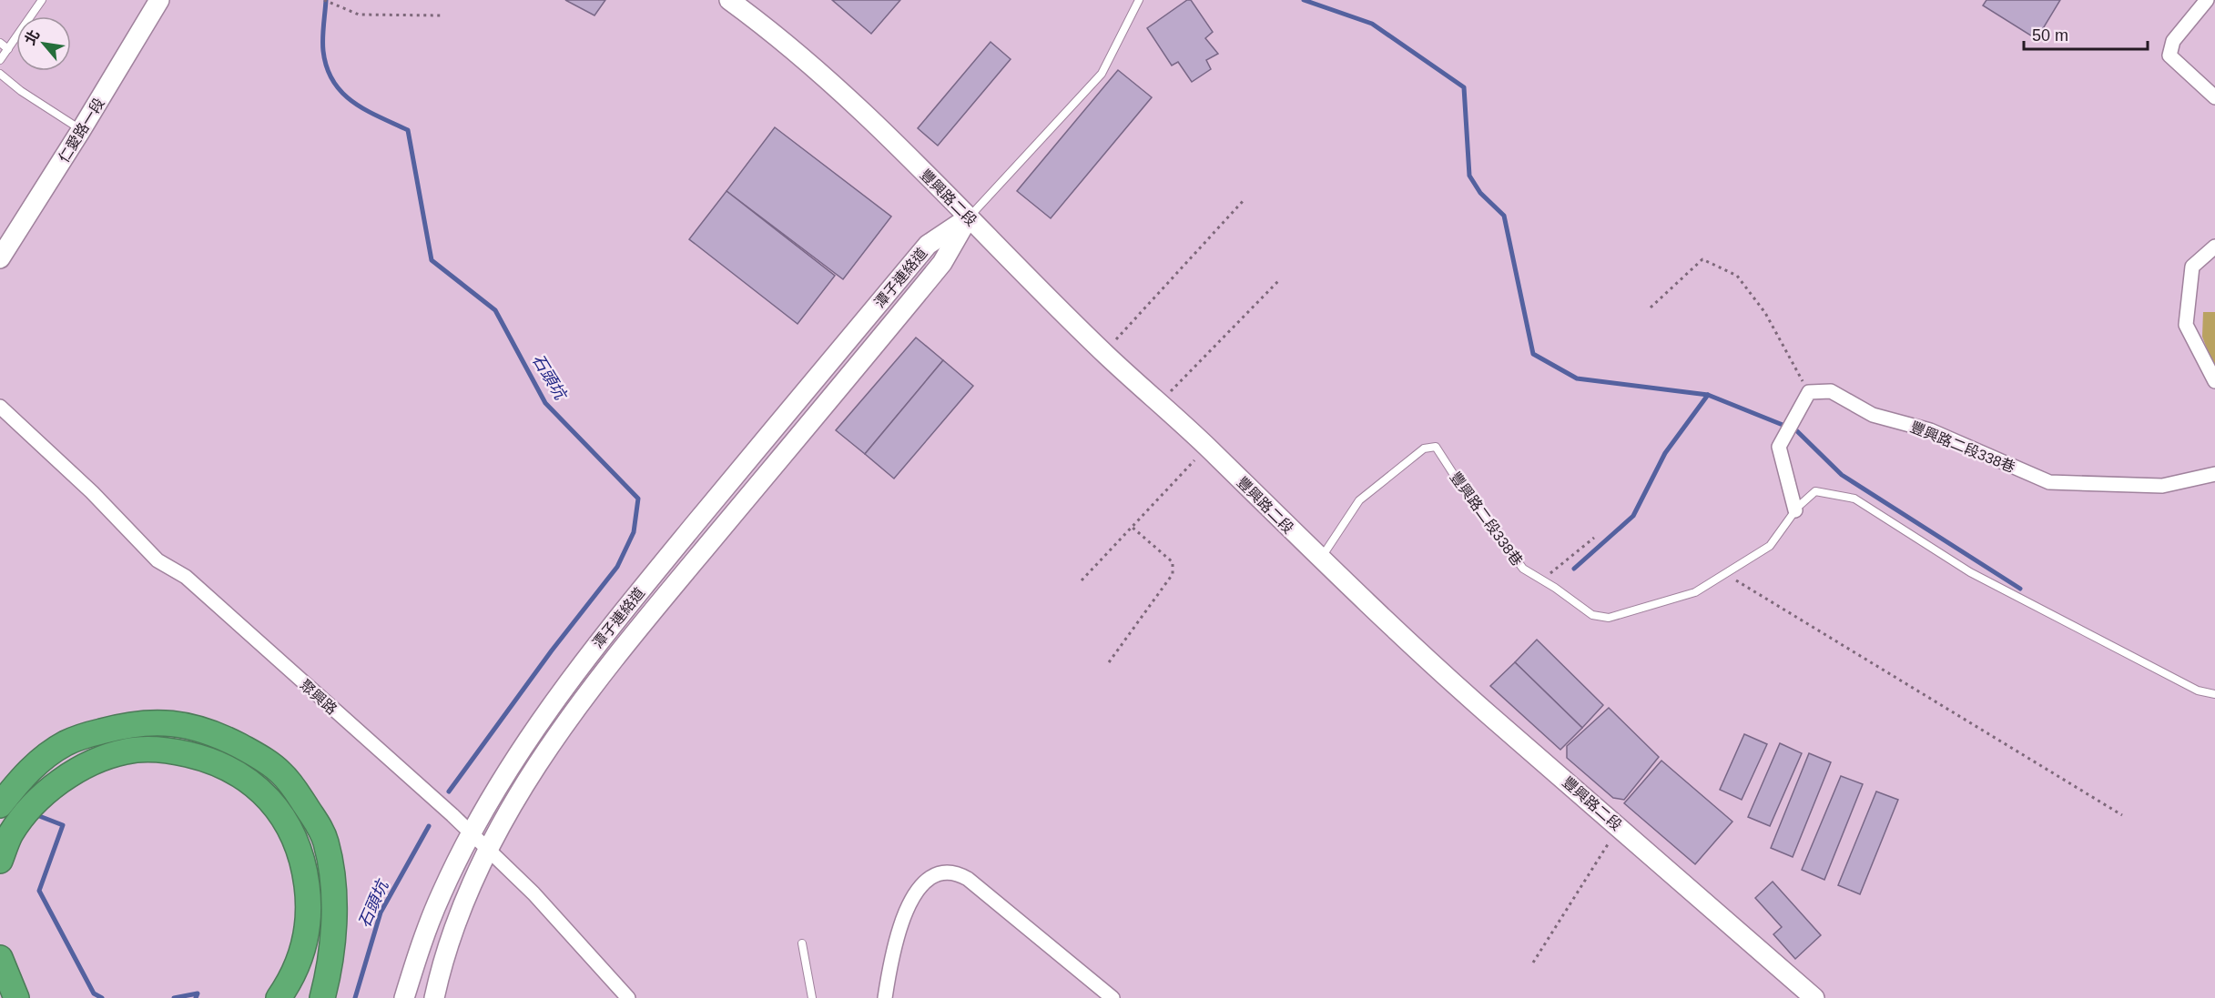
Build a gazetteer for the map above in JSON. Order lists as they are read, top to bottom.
{
  "streets": {
    "street": [
      "仁愛路一段",
      "豐興路二段",
      "潭子連絡道",
      "豐興路二段338巷",
      "聚興路"
    ]
  },
  "crossings": [
    ["豐興路二段", "潭子連絡道"],
    ["豐興路二段", "豐興路二段338巷"],
    ["潭子連絡道", "聚興路"]
  ],
  "water": ["石頭坑"],
  "scale_bar": "50 m",
  "north": "top left"
}
